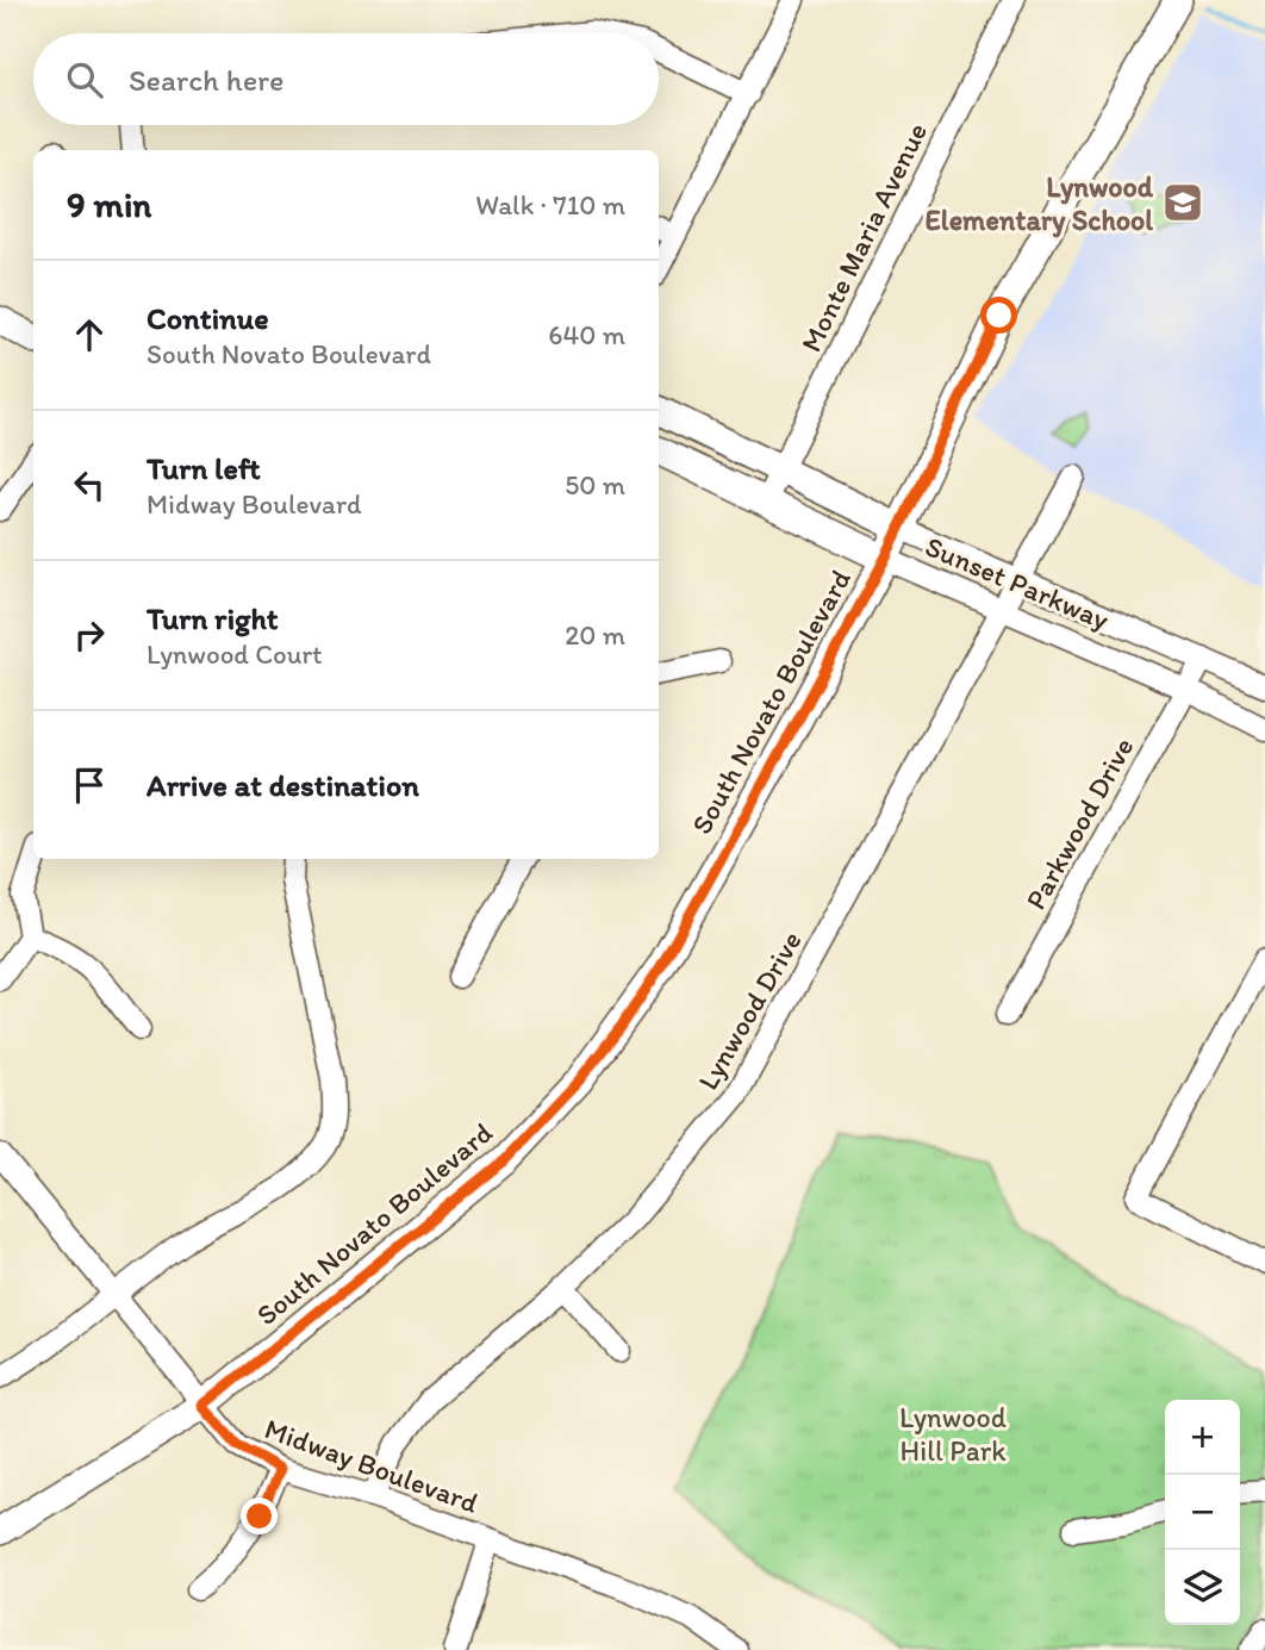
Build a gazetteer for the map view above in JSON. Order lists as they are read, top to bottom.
{
  "streets": {
    "main road": ["Sunset Parkway", "South Novato Boulevard"],
    "street": [
      "Monte Maria Avenue",
      "Parkwood Drive",
      "Lynwood Drive",
      "Midway Boulevard"
    ]
  },
  "crossings": [
    ["Monte Maria Avenue", "Sunset Parkway"],
    ["Sunset Parkway", "South Novato Boulevard"],
    ["Sunset Parkway", "Parkwood Drive"],
    ["Sunset Parkway", "Lynwood Drive"],
    ["South Novato Boulevard", "Midway Boulevard"],
    ["Lynwood Drive", "Midway Boulevard"]
  ],
  "parks": ["Lynwood Hill Park"],
  "places": {
    "school or university": ["Lynwood Elementary School"]
  },
  "page": {
    "search": "Search here",
    "heading": ["9 min", "Walk · 710 m"],
    "list": [
      ["Continue", "South Novato Boulevard", "640 m"],
      ["Turn left", "Midway Boulevard", "50 m"],
      ["Turn right", "Lynwood Court", "20 m"],
      "Arrive at destination"
    ],
    "map_buttons": ["+", "−"]
  }
}
